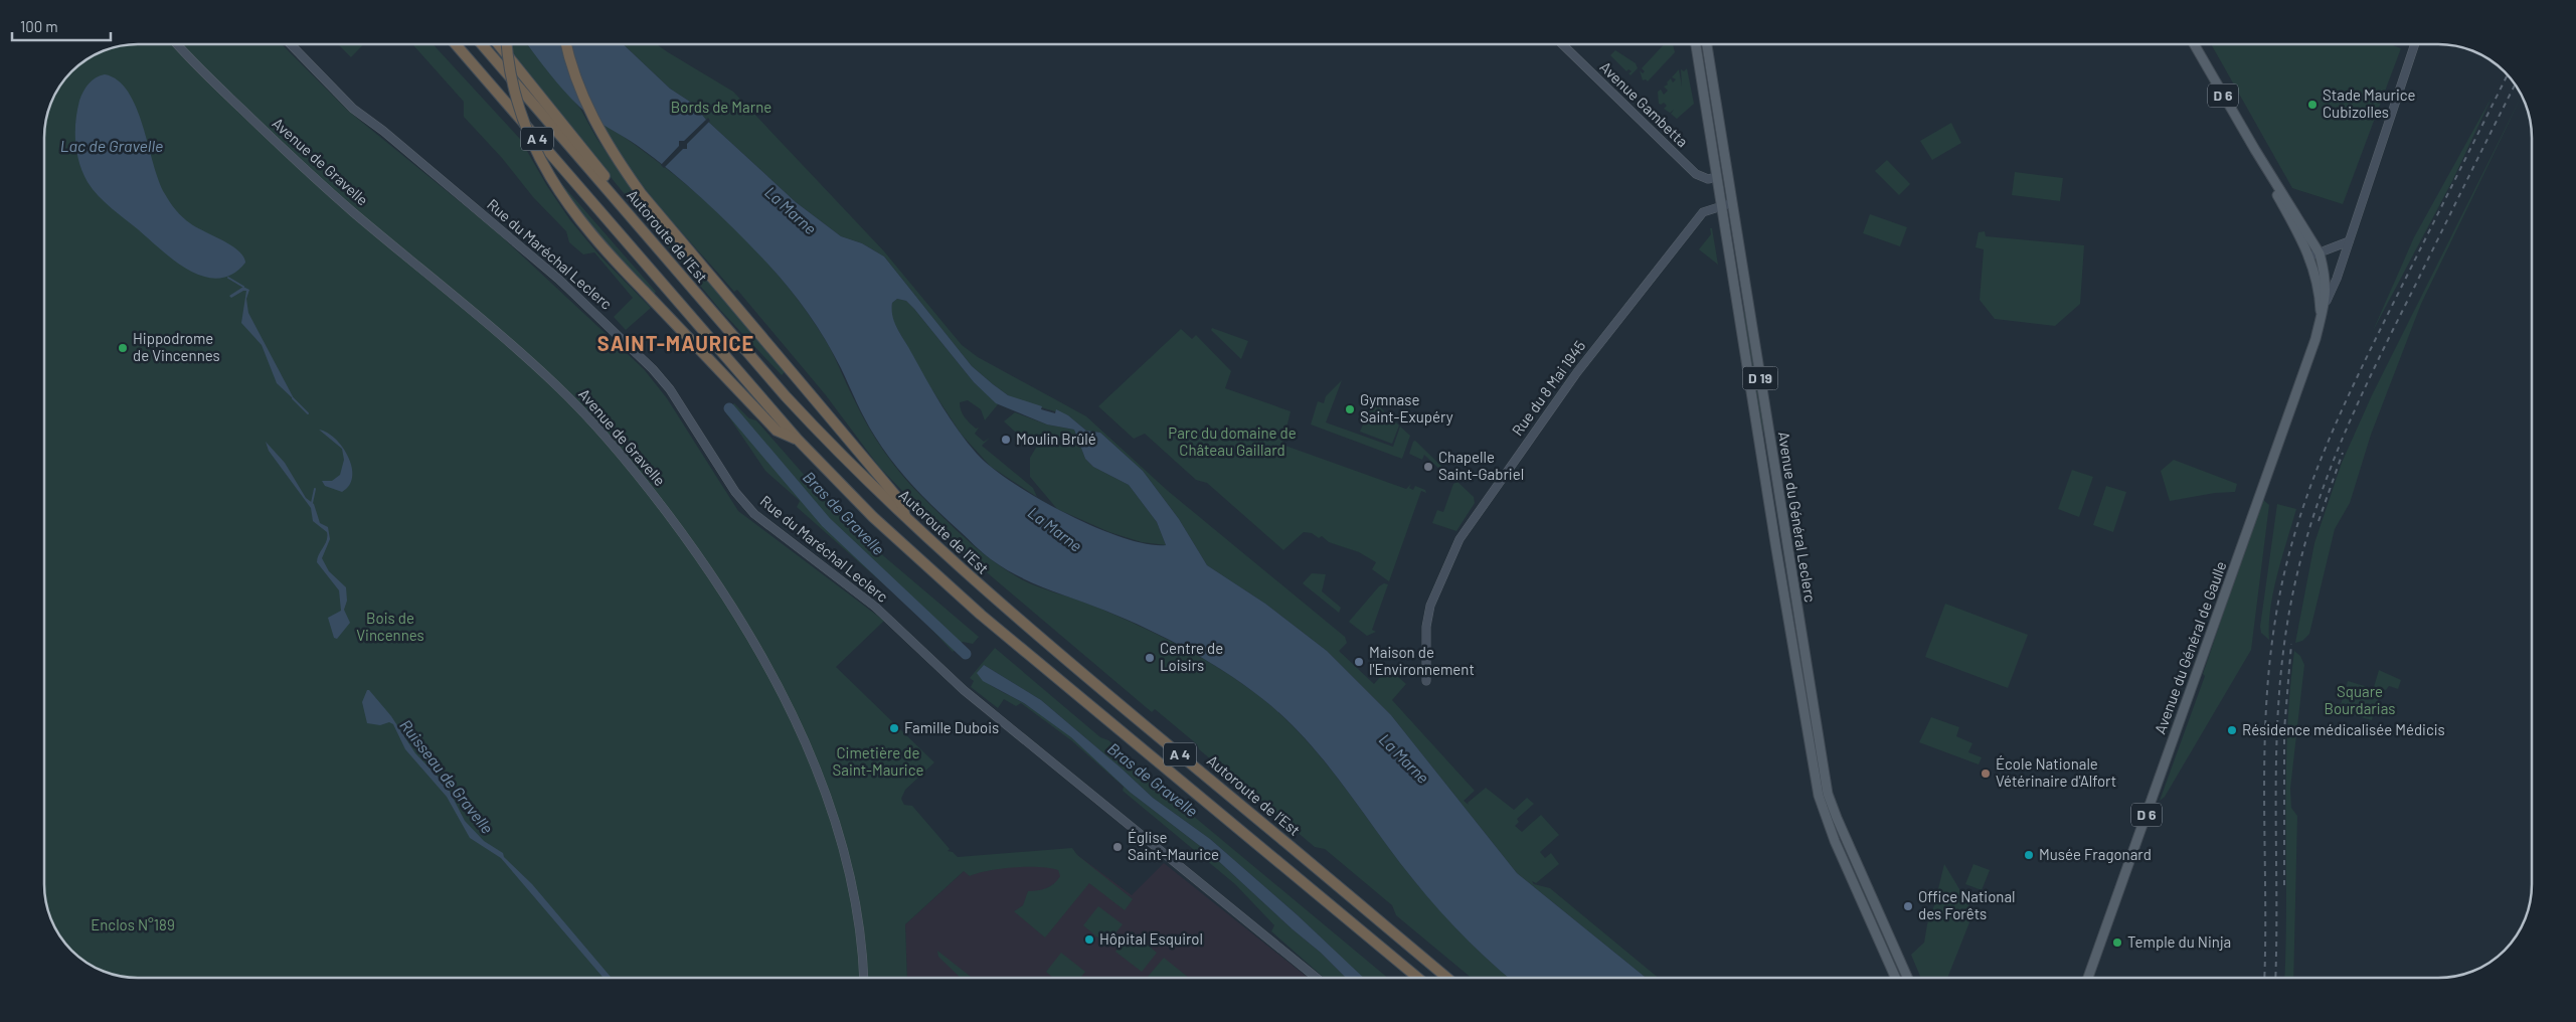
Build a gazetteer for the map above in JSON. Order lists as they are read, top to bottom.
{
  "streets": {
    "highway": ["A 4", "Autoroute de l’Est"],
    "main road": [
      "D 6",
      "D 19",
      "Avenue du Général Leclerc",
      "Avenue du Général de Gaulle"
    ],
    "street": [
      "Avenue Gambetta",
      "Avenue de Gravelle",
      "Rue du Maréchal Leclerc",
      "Rue du 8 Mai 1945"
    ]
  },
  "crossings": [
    ["D 6", "Avenue du Général de Gaulle"],
    ["Avenue Gambetta", "Avenue du Général Leclerc"],
    ["Rue du 8 Mai 1945", "Avenue du Général Leclerc"]
  ],
  "districts": ["SAINT-MAURICE"],
  "water": [
    "Lac de Gravelle",
    "La Marne",
    "Bras de Gravelle",
    "Ruisseau de Gravelle"
  ],
  "parks": [
    "Bords de Marne",
    "Parc du domaine de Château Gaillard",
    "Bois de Vincennes",
    "Square Bourdarias",
    "Cimetière de Saint-Maurice",
    "Enclos N°189"
  ],
  "places": [
    "Stade Maurice Cubizolles",
    "Hippodrome de Vincennes",
    "Gymnase Saint-Exupéry",
    "Moulin Brûlé",
    "Chapelle Saint-Gabriel",
    "Centre de Loisirs",
    "Maison de l'Environnement",
    "Famille Dubois",
    "Résidence médicalisée Médicis",
    "École Nationale Vétérinaire d'Alfort",
    "Église Saint-Maurice",
    "Musée Fragonard",
    "Office National des Forêts",
    "Hôpital Esquirol",
    "Temple du Ninja"
  ],
  "scale_bar": "100 m"
}
